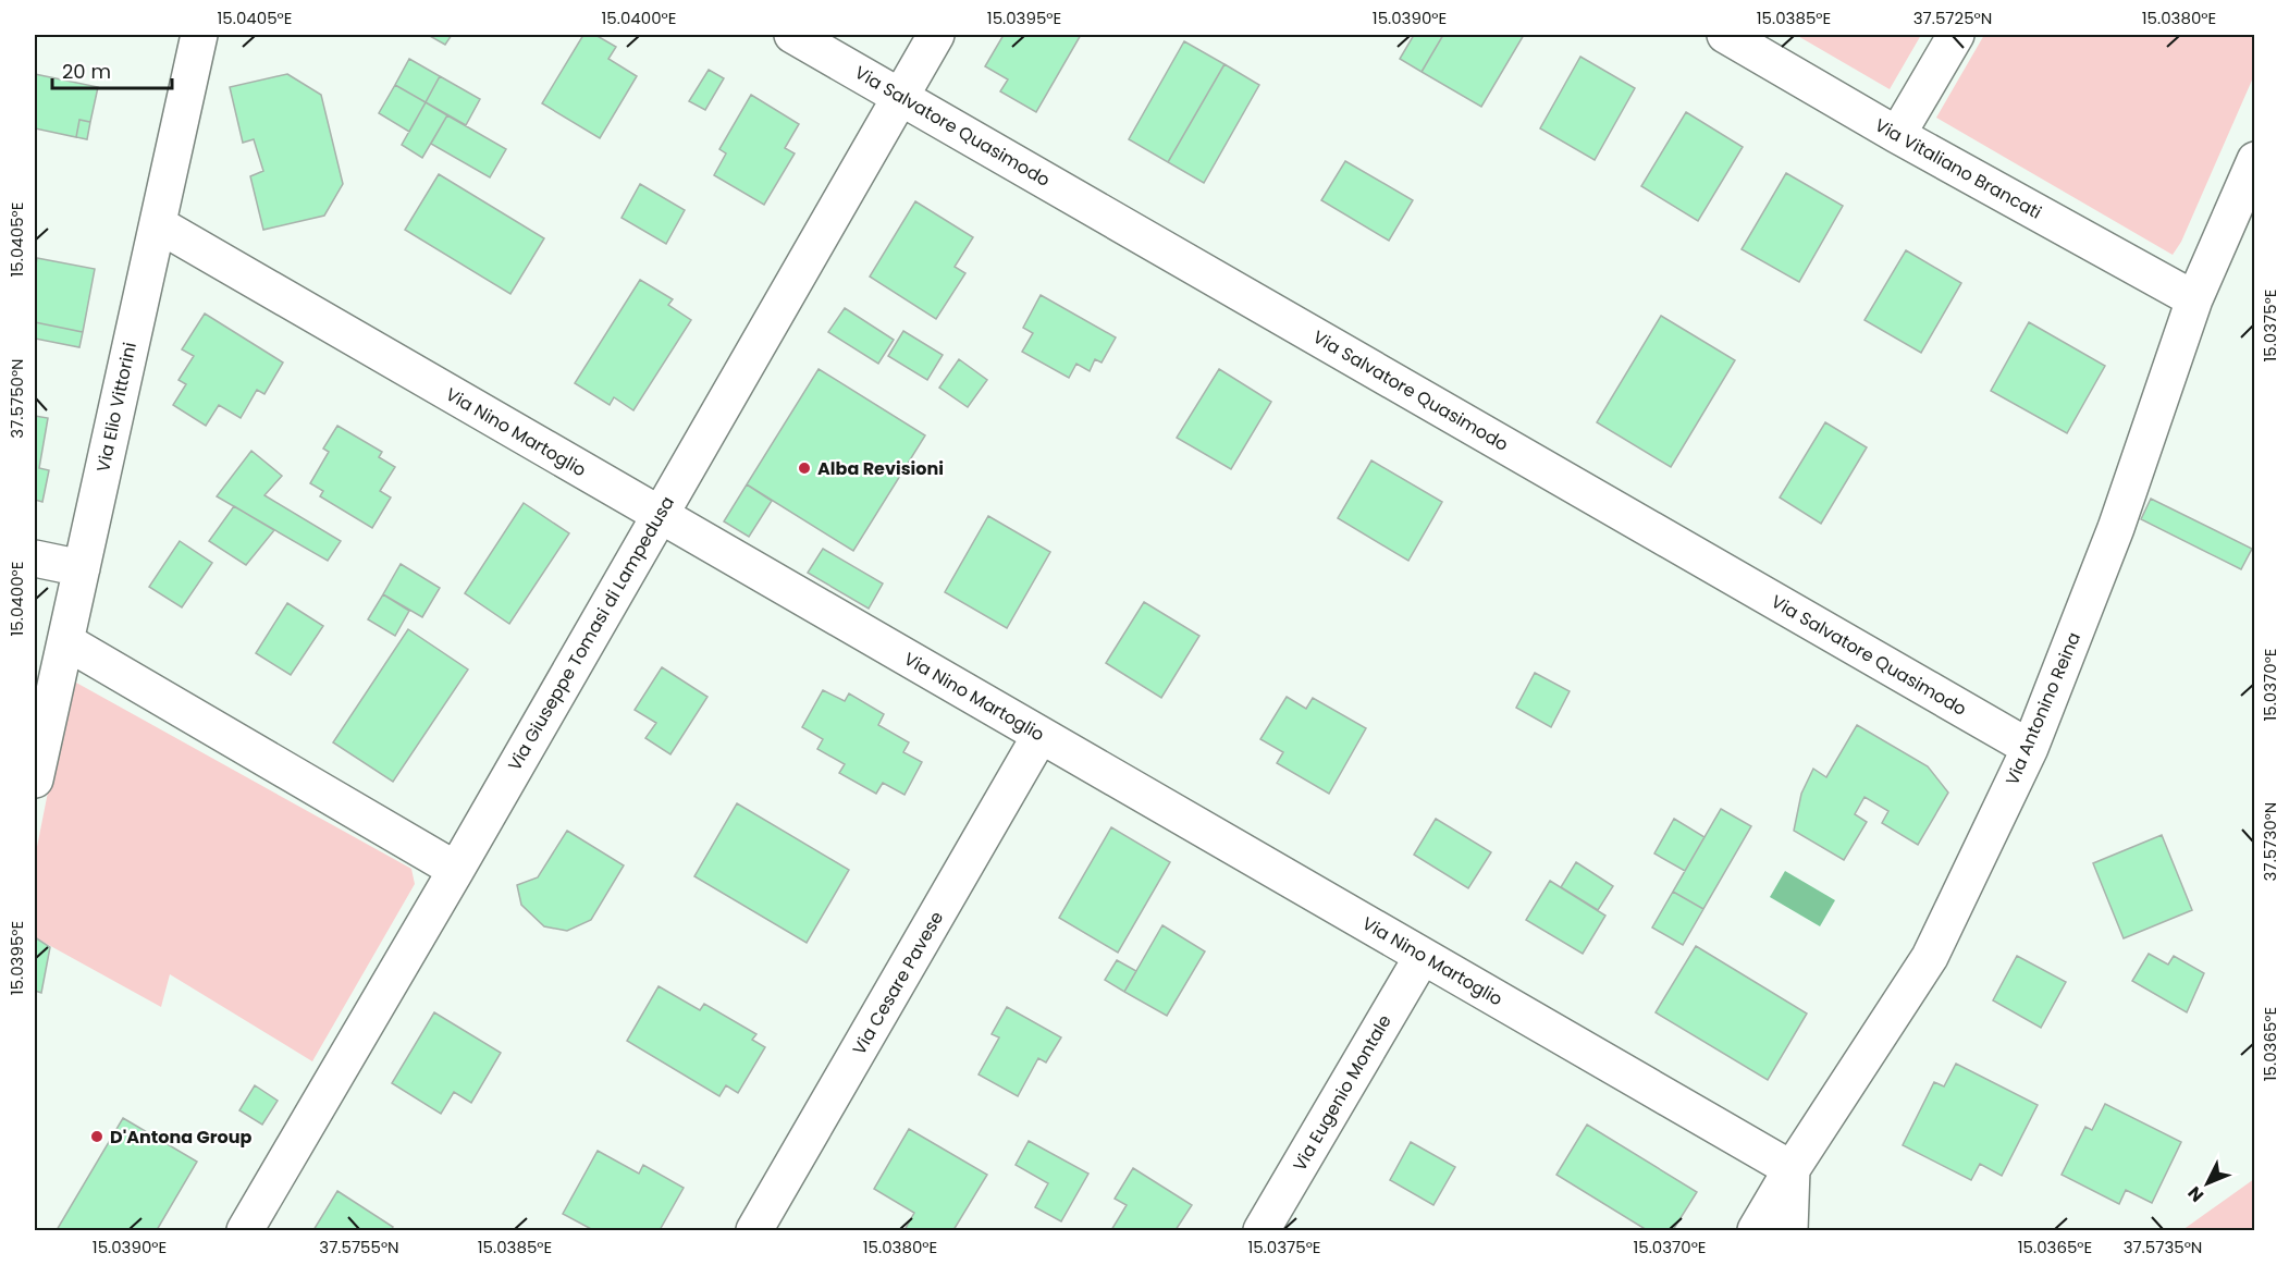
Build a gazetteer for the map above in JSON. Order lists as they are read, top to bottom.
{
  "streets": {
    "street": [
      "Via Salvatore Quasimodo",
      "Via Vitaliano Brancati",
      "Via Elio Vittorini",
      "Via Nino Martoglio",
      "Via Giuseppe Tomasi di Lampedusa",
      "Via Antonino Reina",
      "Via Cesare Pavese",
      "Via Eugenio Montale"
    ]
  },
  "crossings": [
    ["Via Salvatore Quasimodo", "Via Giuseppe Tomasi di Lampedusa"],
    ["Via Salvatore Quasimodo", "Via Antonino Reina"],
    ["Via Vitaliano Brancati", "Via Antonino Reina"],
    ["Via Elio Vittorini", "Via Nino Martoglio"],
    ["Via Nino Martoglio", "Via Giuseppe Tomasi di Lampedusa"],
    ["Via Nino Martoglio", "Via Antonino Reina"],
    ["Via Nino Martoglio", "Via Cesare Pavese"],
    ["Via Nino Martoglio", "Via Eugenio Montale"]
  ],
  "places": ["Alba Revisioni", "D'Antona Group"],
  "scale_bar": "20 m",
  "north": "bottom left",
  "coordinates": [
    "15.0405°E",
    "15.0400°E",
    "15.0395°E",
    "15.0390°E",
    "15.0385°E",
    "37.5725°N",
    "15.0380°E",
    "15.0375°E",
    "37.5750°N",
    "15.0370°E",
    "37.5730°N",
    "15.0365°E",
    "37.5755°N",
    "37.5735°N"
  ]
}
